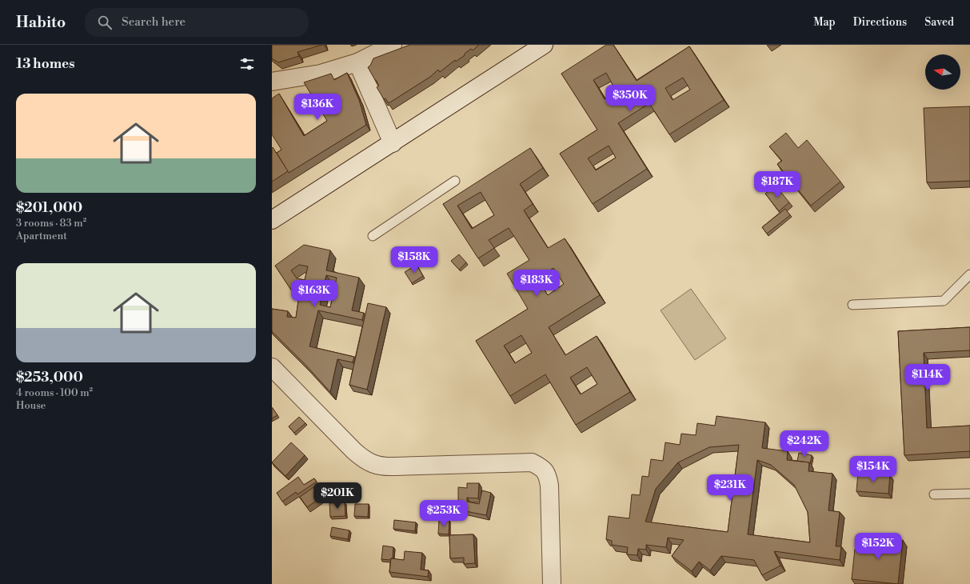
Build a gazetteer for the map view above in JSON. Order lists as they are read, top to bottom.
{
  "north": "left",
  "page": {
    "header": "Habito",
    "search": "Search here",
    "nav": ["Map", "Directions", "Saved"],
    "heading": "13 homes",
    "list": [
      {
        "name": "$201,000",
        "note": "3 rooms · 83 m² · Apartment"
      },
      {
        "name": "$253,000",
        "note": "4 rooms · 100 m² · House"
      }
    ],
    "price": [
      "$350K",
      "$136K",
      "$187K",
      "$158K",
      "$183K",
      "$163K",
      "$114K",
      "$242K",
      "$154K",
      "$231K",
      "$201K",
      "$253K",
      "$152K"
    ]
  }
}
